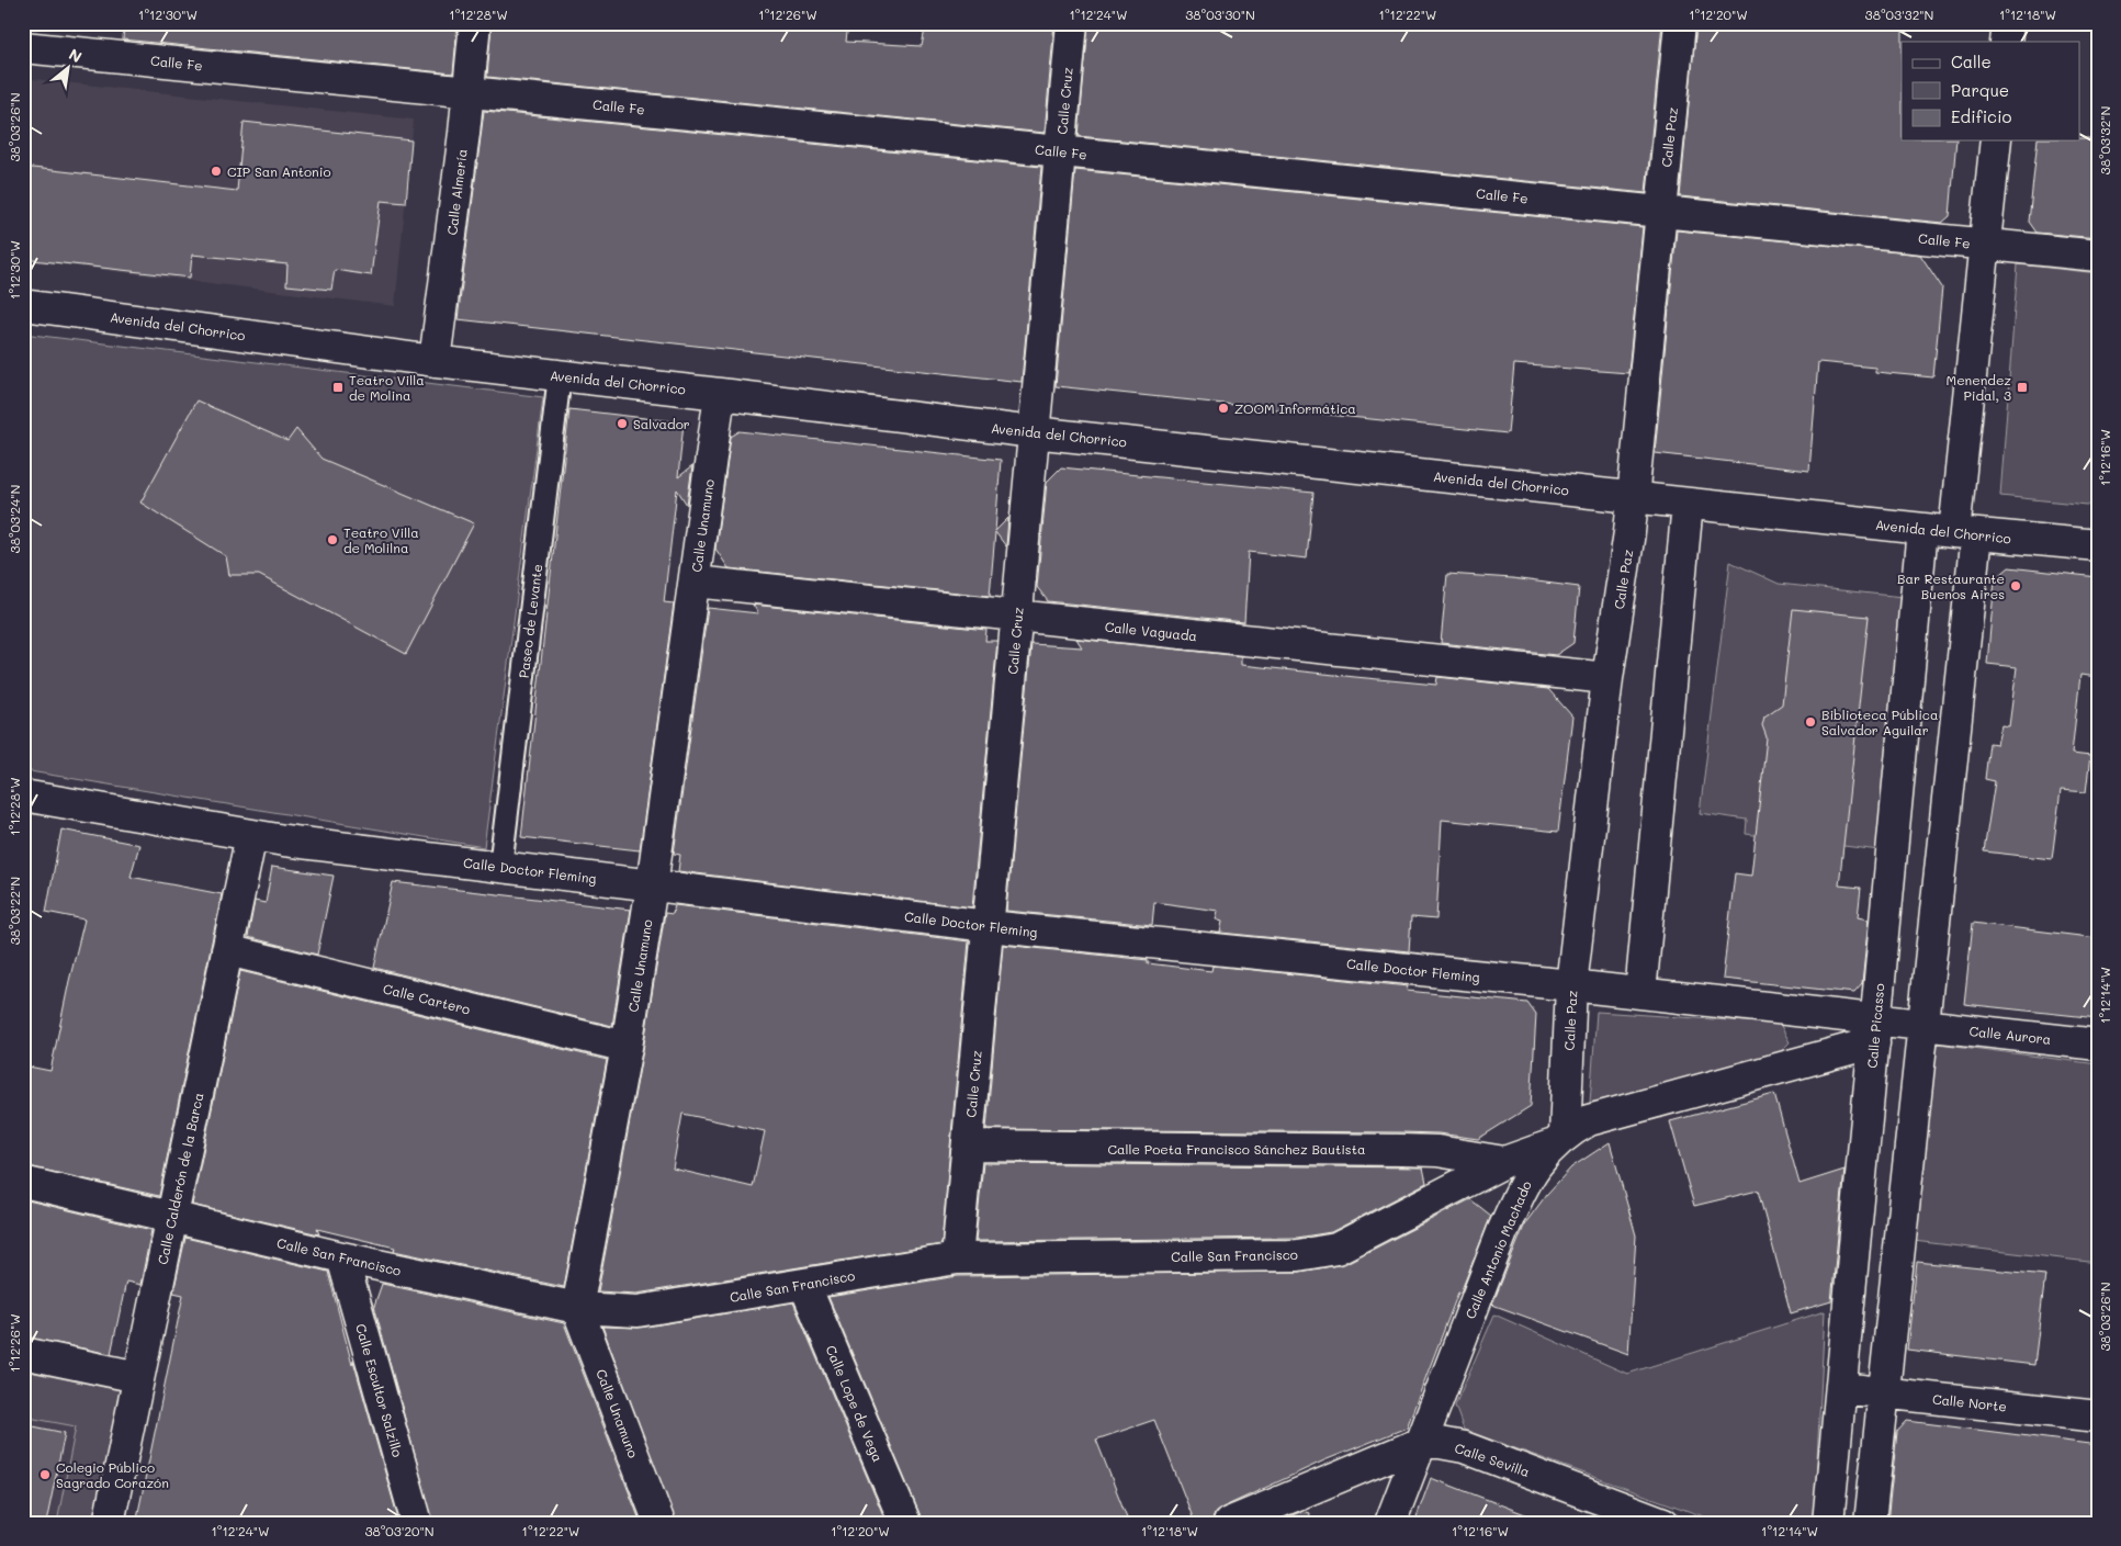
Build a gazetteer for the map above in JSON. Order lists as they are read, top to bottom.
{
  "streets": {
    "street": [
      "Calle Fe",
      "Calle Cruz",
      "Calle Paz",
      "Calle Almería",
      "Avenida del Chorrico",
      "Calle Unamuno",
      "Paseo de Levante",
      "Calle Vaguada",
      "Calle Doctor Fleming",
      "Calle Cartero",
      "Calle Picasso",
      "Calle Aurora",
      "Calle Poeta Francisco Sánchez Bautista",
      "Calle Calderón de la Barca",
      "Calle Antonio Machado",
      "Calle San Francisco",
      "Calle Escultor Salzillo",
      "Calle Norte",
      "Calle Lope de Vega",
      "Calle Sevilla"
    ]
  },
  "crossings": [
    ["Calle Fe", "Calle Cruz"],
    ["Calle Fe", "Calle Paz"],
    ["Calle Fe", "Calle Almería"],
    ["Calle Cruz", "Avenida del Chorrico"],
    ["Calle Cruz", "Calle Vaguada"],
    ["Calle Cruz", "Calle Doctor Fleming"],
    ["Calle Cruz", "Calle Poeta Francisco Sánchez Bautista"],
    ["Calle Cruz", "Calle San Francisco"],
    ["Calle Paz", "Avenida del Chorrico"],
    ["Calle Paz", "Calle Vaguada"],
    ["Calle Paz", "Calle Doctor Fleming"],
    ["Calle Paz", "Calle Antonio Machado"],
    ["Calle Paz", "Calle San Francisco"],
    ["Calle Almería", "Avenida del Chorrico"],
    ["Avenida del Chorrico", "Calle Unamuno"],
    ["Avenida del Chorrico", "Paseo de Levante"],
    ["Avenida del Chorrico", "Calle Picasso"],
    ["Calle Unamuno", "Calle Vaguada"],
    ["Calle Unamuno", "Calle Doctor Fleming"],
    ["Calle Unamuno", "Calle Cartero"],
    ["Calle Unamuno", "Calle San Francisco"],
    ["Paseo de Levante", "Calle Doctor Fleming"],
    ["Calle Doctor Fleming", "Calle Picasso"],
    ["Calle Doctor Fleming", "Calle Aurora"],
    ["Calle Doctor Fleming", "Calle Calderón de la Barca"],
    ["Calle Doctor Fleming", "Calle Antonio Machado"],
    ["Calle Cartero", "Calle Calderón de la Barca"],
    ["Calle Picasso", "Calle Antonio Machado"],
    ["Calle Picasso", "Calle Norte"],
    ["Calle Poeta Francisco Sánchez Bautista", "Calle San Francisco"],
    ["Calle Calderón de la Barca", "Calle San Francisco"],
    ["Calle Antonio Machado", "Calle San Francisco"],
    ["Calle Antonio Machado", "Calle Sevilla"],
    ["Calle San Francisco", "Calle Escultor Salzillo"],
    ["Calle San Francisco", "Calle Lope de Vega"]
  ],
  "places": {
    "other": [
      "CIP San Antonio",
      "ZOOM Informática",
      "Salvador",
      "Teatro Villa de Molilna",
      "Bar Restaurante Buenos Aires",
      "Biblioteca Pública Salvador Aguilar",
      "Colegio Público Sagrado Corazón"
    ],
    "transit": ["Teatro Villa de Molina", "Menendez Pidal, 3"]
  },
  "legend": ["Calle", "Parque", "Edificio"],
  "north": "top right",
  "coordinates": [
    "1°12'30\"W",
    "1°12'28\"W",
    "1°12'26\"W",
    "1°12'24\"W",
    "38°03'30\"N",
    "1°12'22\"W",
    "1°12'20\"W",
    "38°03'32\"N",
    "1°12'18\"W",
    "38°03'26\"N",
    "1°12'16\"W",
    "38°03'24\"N",
    "38°03'22\"N",
    "1°12'14\"W",
    "38°03'20\"N"
  ]
}
